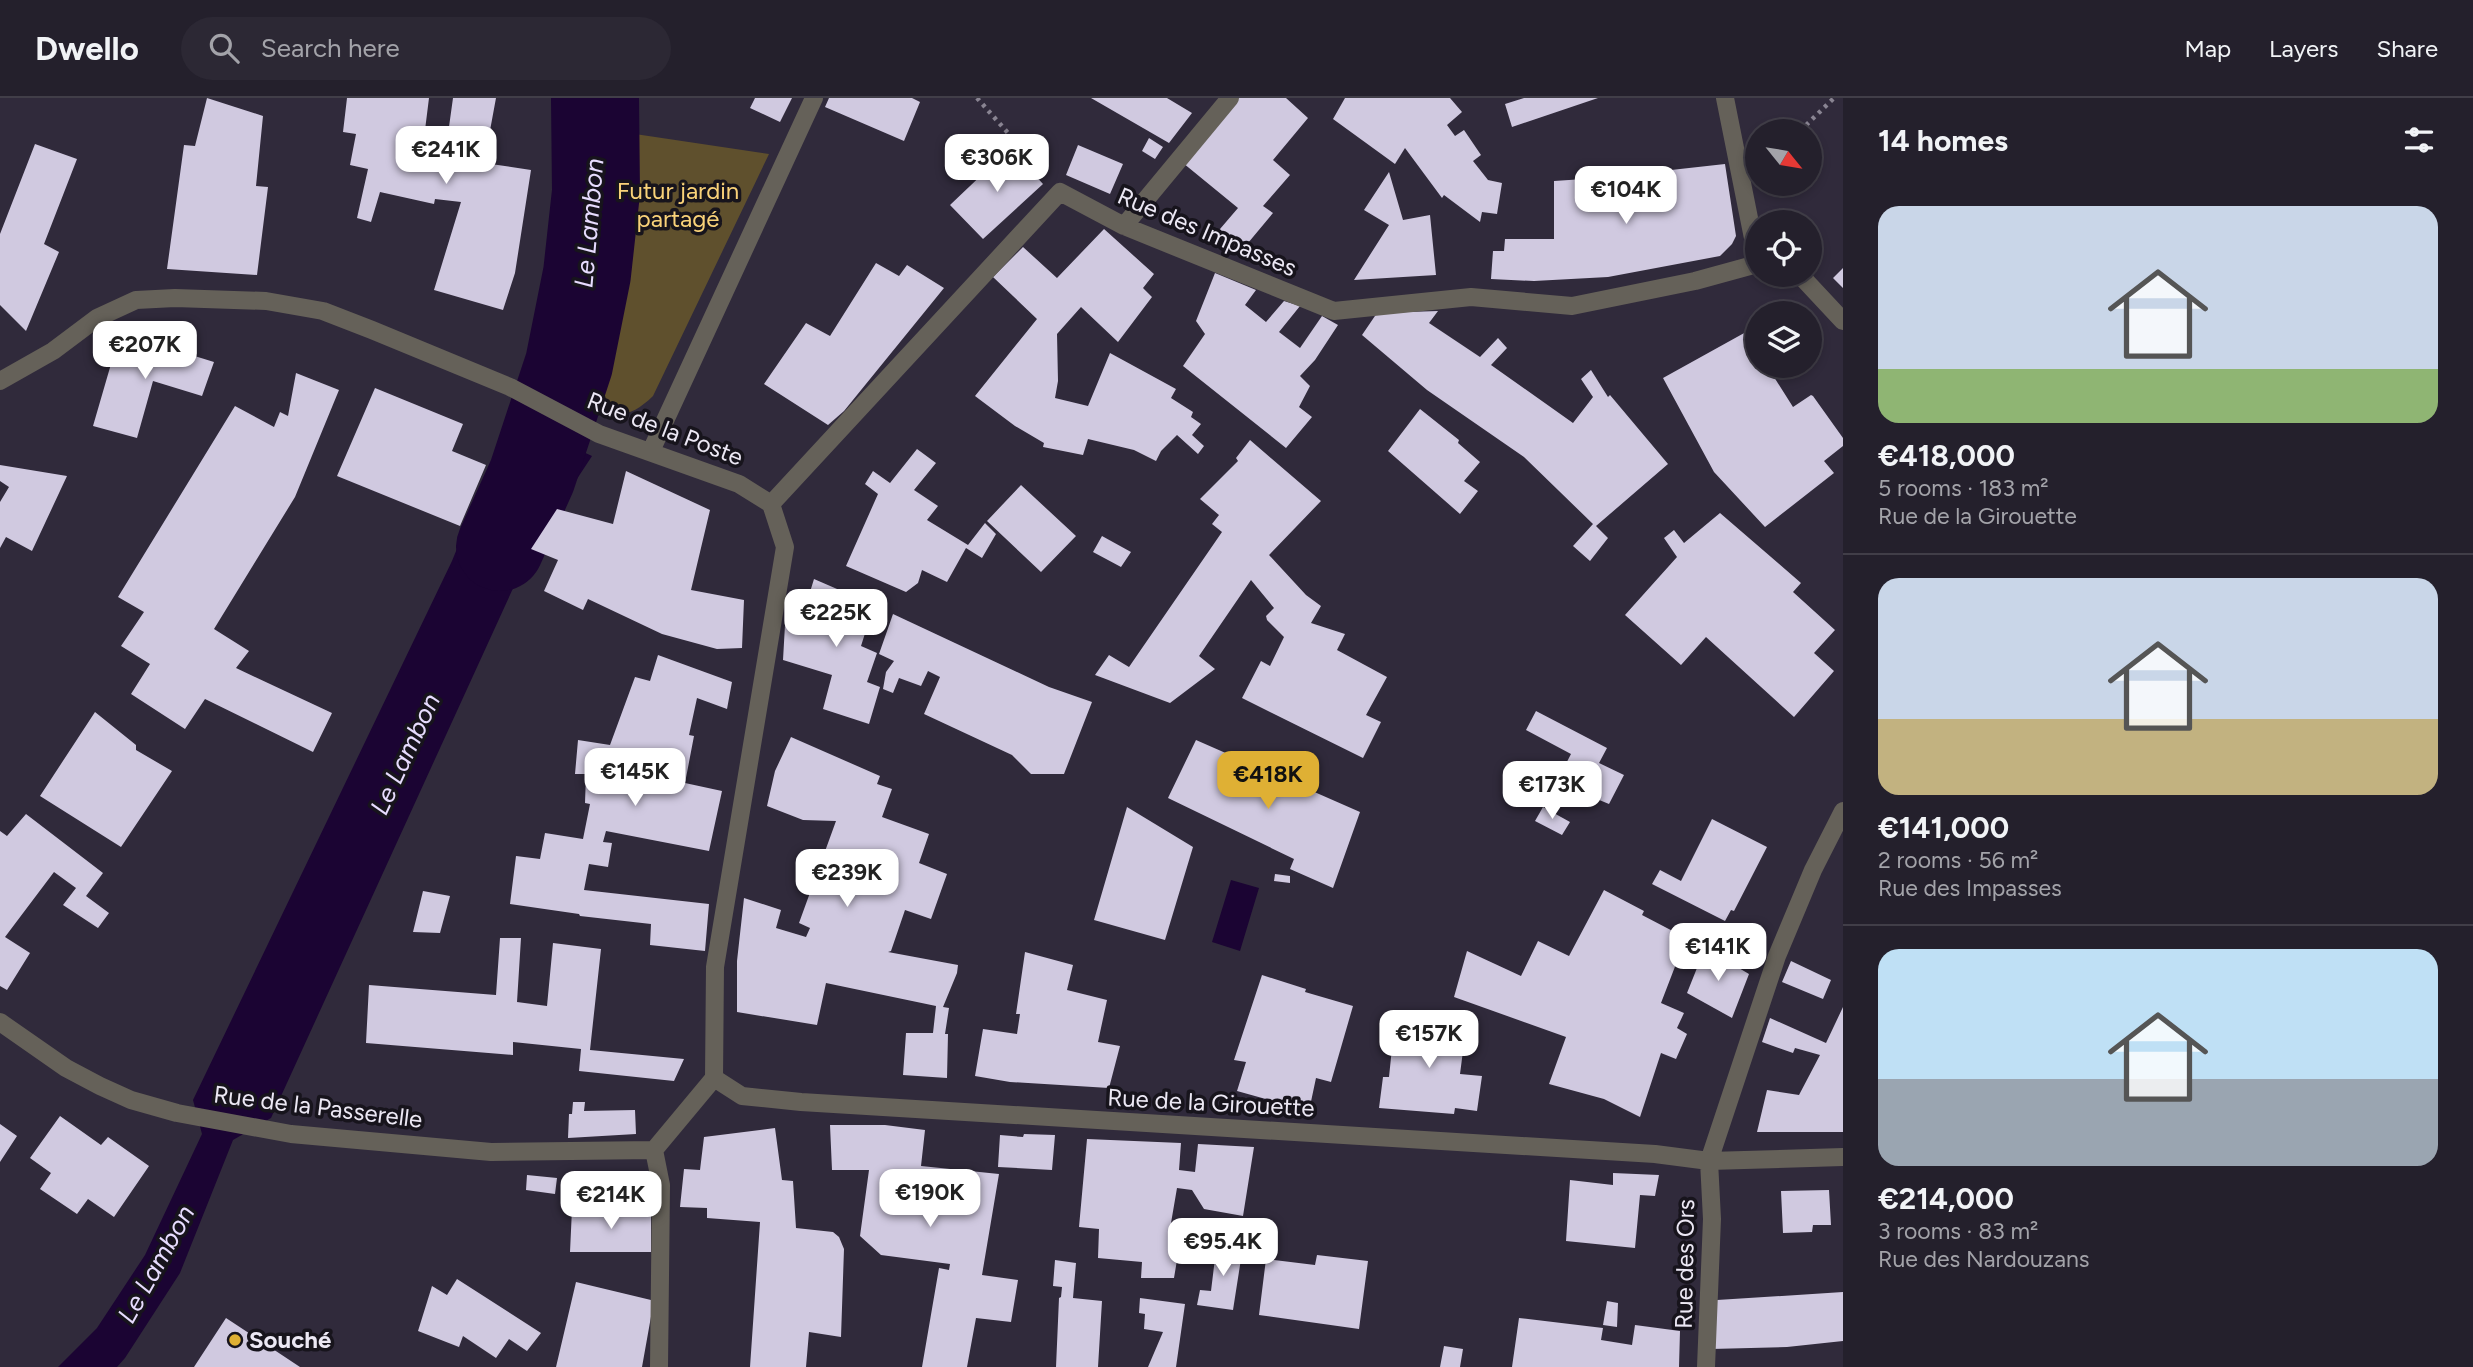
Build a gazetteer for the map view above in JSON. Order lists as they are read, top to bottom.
{
  "streets": {
    "street": [
      "Rue des Impasses",
      "Rue de la Poste",
      "Rue de la Girouette",
      "Rue de la Passerelle",
      "Rue des Ors"
    ]
  },
  "crossings": [
    ["Rue de la Girouette", "Rue des Ors"]
  ],
  "water": ["Le Lambon"],
  "parks": ["Futur jardin partagé"],
  "places": ["Souché"],
  "north": "bottom right",
  "page": {
    "header": "Dwello",
    "search": "Search here",
    "nav": ["Map", "Layers", "Share"],
    "heading": "14 homes",
    "price": [
      "€241K",
      "€306K",
      "€104K",
      "€207K",
      "€225K",
      "€145K",
      "€418K",
      "€173K",
      "€239K",
      "€141K",
      "€157K",
      "€190K",
      "€214K",
      "€95.4K"
    ],
    "list": [
      {
        "name": "€418,000",
        "note": "5 rooms · 183 m² · Rue de la Girouette"
      },
      {
        "name": "€141,000",
        "note": "2 rooms · 56 m² · Rue des Impasses"
      },
      {
        "name": "€214,000",
        "note": "3 rooms · 83 m² · Rue des Nardouzans"
      }
    ]
  }
}
